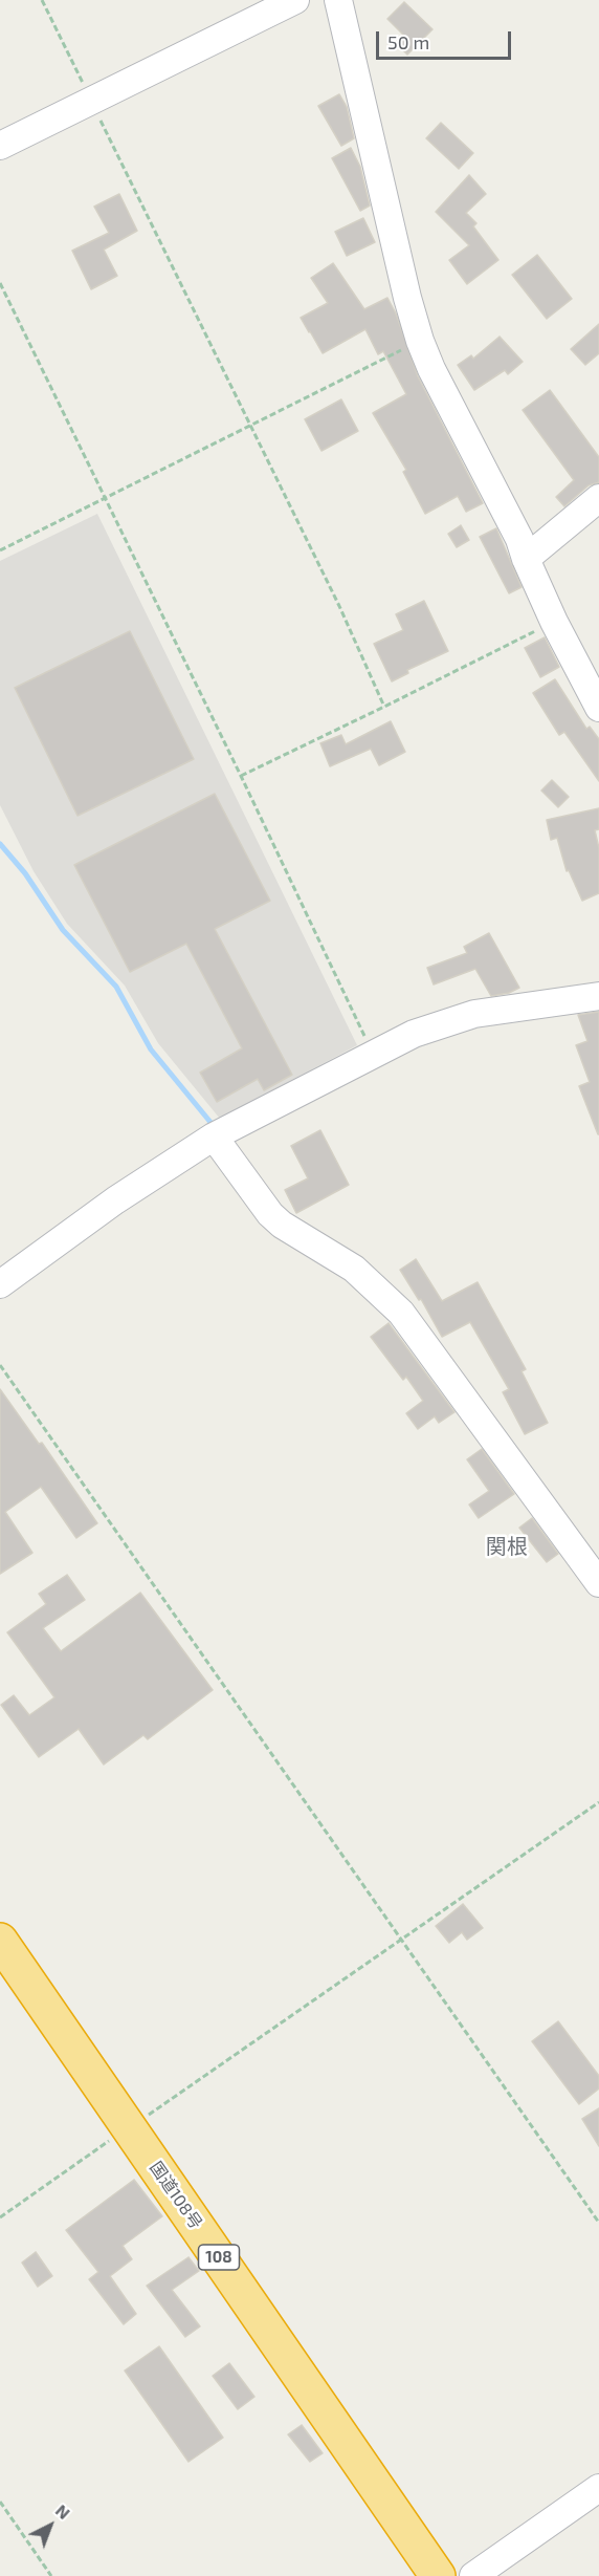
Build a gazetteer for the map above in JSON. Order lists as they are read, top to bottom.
{
  "streets": {
    "highway": ["国道108号", "108"]
  },
  "districts": ["関根"],
  "scale_bar": "50 m",
  "north": "top right"
}
